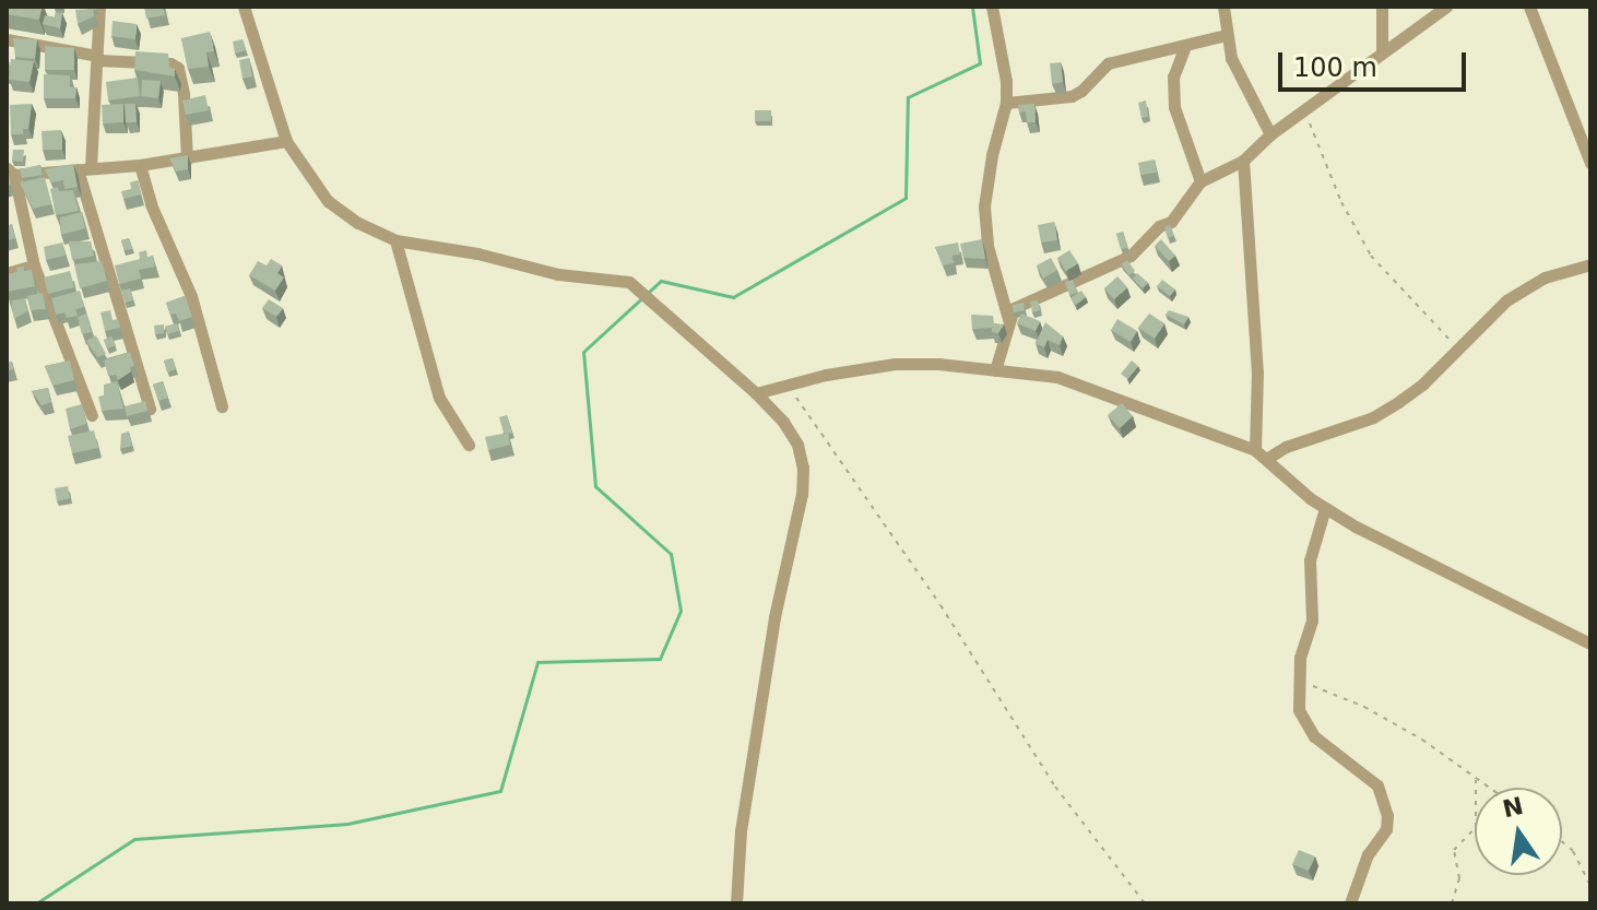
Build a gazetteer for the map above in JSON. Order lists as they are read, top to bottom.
{
  "scale_bar": "100 m",
  "north": "top"
}
